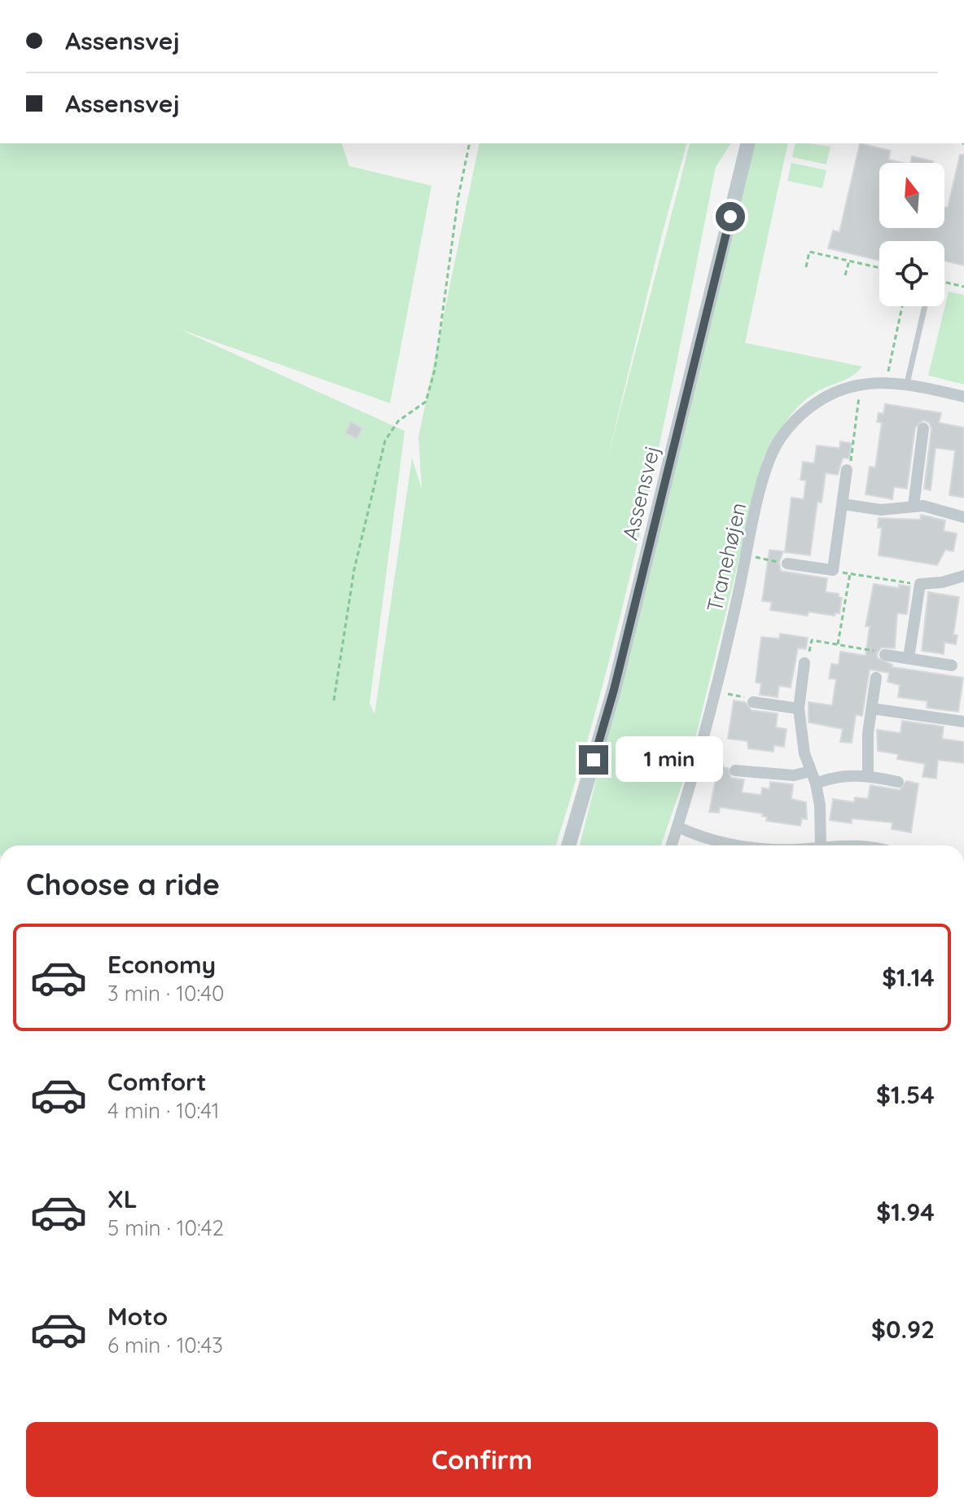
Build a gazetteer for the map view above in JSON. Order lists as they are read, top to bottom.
{
  "streets": {
    "main road": ["Assensvej"],
    "street": ["Tranehøjen"]
  },
  "north": "top",
  "page": {
    "banner": ["Assensvej", "Assensvej"],
    "bubble": "1 min",
    "heading": "Choose a ride",
    "list": [
      {
        "name": "Economy",
        "note": "3 min · 10:40",
        "value": "$1.14"
      },
      {
        "name": "Comfort",
        "note": "4 min · 10:41",
        "value": "$1.54"
      },
      {
        "name": "XL",
        "note": "5 min · 10:42",
        "value": "$1.94"
      },
      {
        "name": "Moto",
        "note": "6 min · 10:43",
        "value": "$0.92"
      }
    ],
    "buttons": "Confirm"
  }
}
